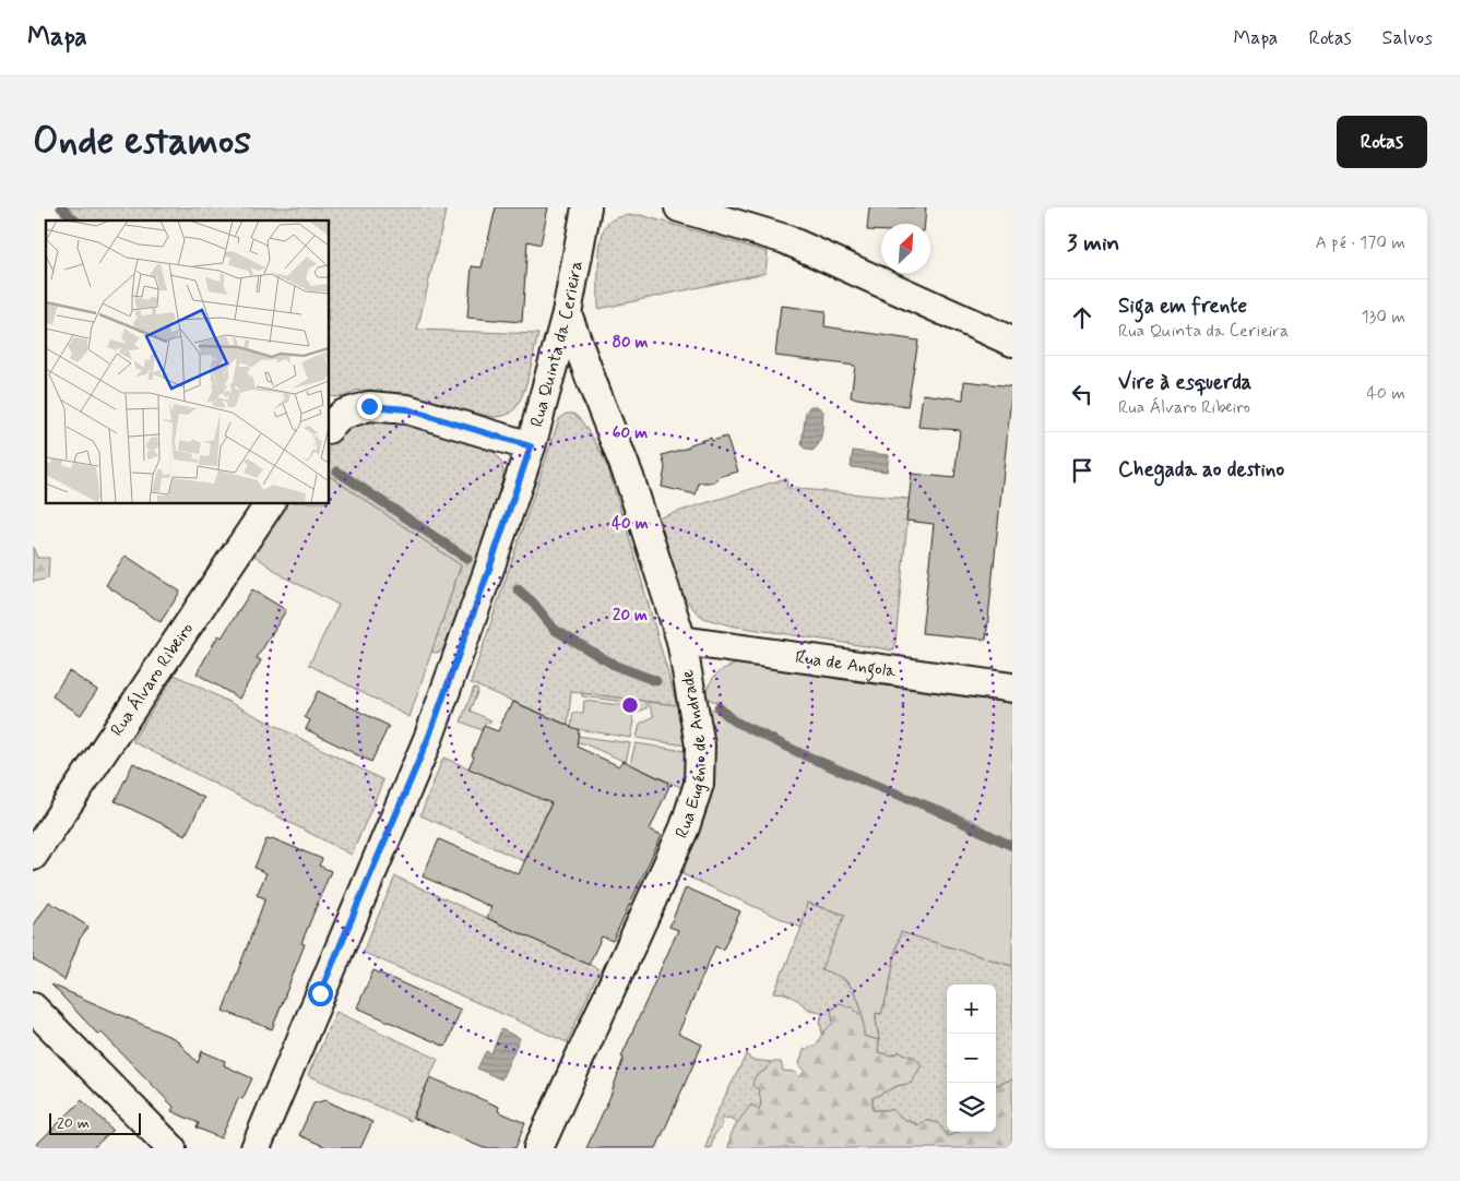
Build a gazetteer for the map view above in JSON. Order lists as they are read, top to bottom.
{
  "streets": {
    "street": [
      "Rua Quinta da Cerieira",
      "Rua de Angola",
      "Rua Álvaro Ribeiro",
      "Rua Eugénio de Andrade"
    ]
  },
  "crossings": [
    ["Rua Quinta da Cerieira", "Rua Eugénio de Andrade"],
    ["Rua de Angola", "Rua Eugénio de Andrade"]
  ],
  "scale_bar": "20 m",
  "north": "top right",
  "page": {
    "header": "Mapa",
    "nav": ["Mapa", "Rotas", "Salvos"],
    "buttons": "Rotas",
    "title": "Onde estamos",
    "heading": ["3 min", "A pé · 170 m"],
    "list": [
      ["Siga em frente", "Rua Quinta da Cerieira", "130 m"],
      ["Vire à esquerda", "Rua Álvaro Ribeiro", "40 m"],
      "Chegada ao destino"
    ],
    "map_buttons": ["+", "−"],
    "scale": "20 m"
  },
  "rings": [
    "80 m",
    "60 m",
    "40 m",
    "20 m"
  ]
}
